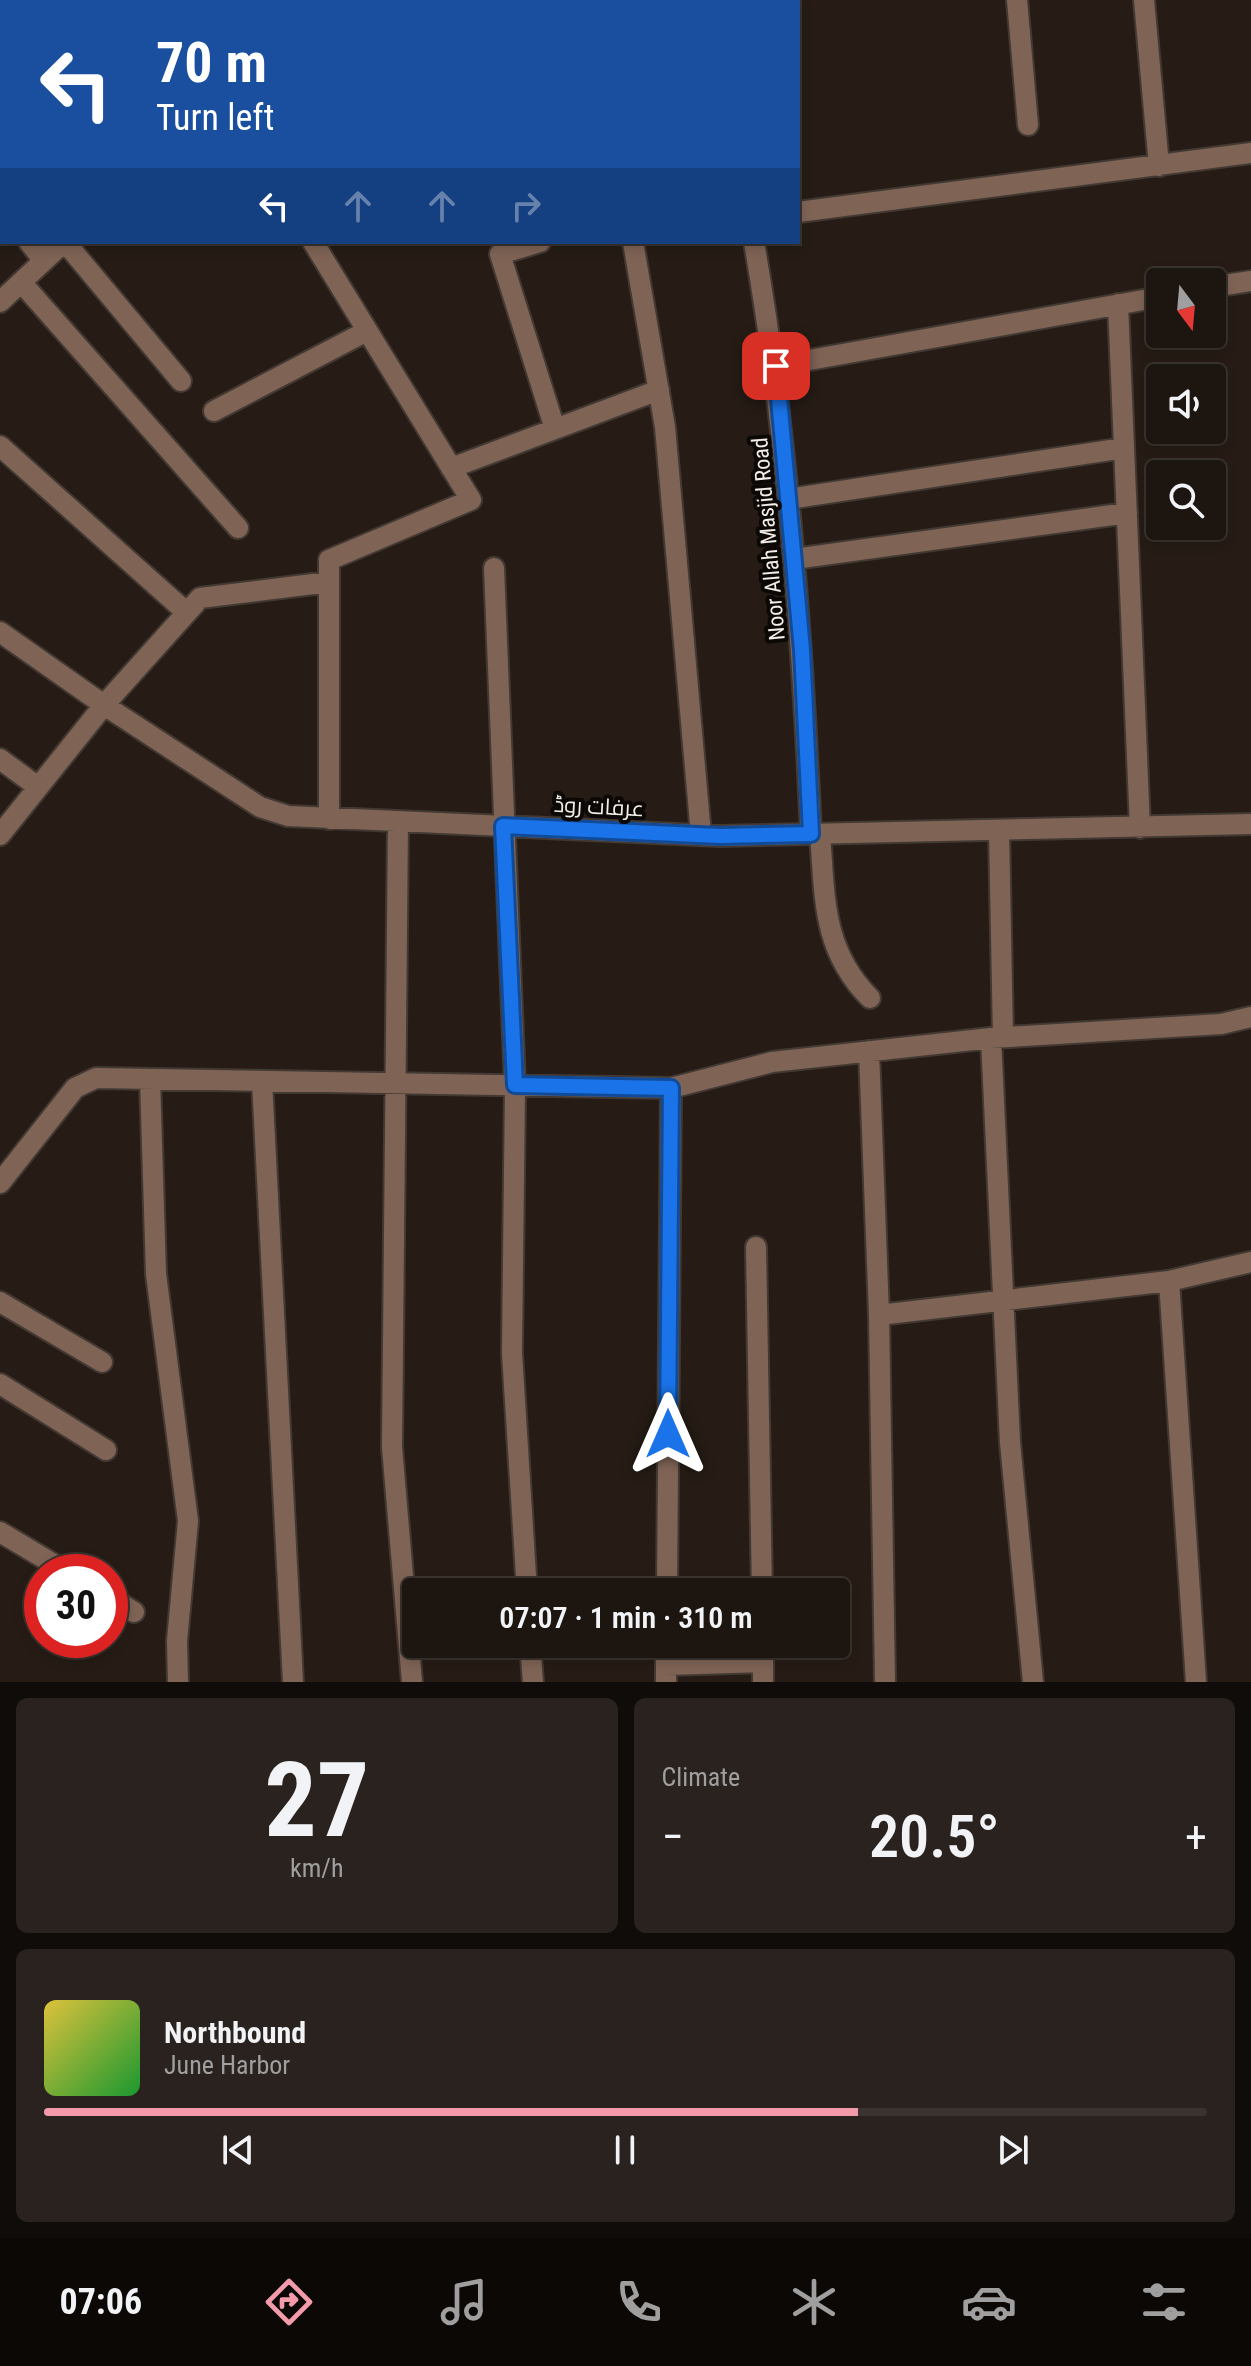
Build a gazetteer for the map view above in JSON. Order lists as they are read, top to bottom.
{
  "streets": {
    "street": ["Noor Allah Masjid Road", "عرفات روڈ"]
  },
  "crossings": [
    ["Noor Allah Masjid Road", "عرفات روڈ"]
  ],
  "north": "bottom",
  "page": {
    "turn": ["70 m", "Turn left"],
    "limit": "30",
    "trip": "07:07 · 1 min · 310 m",
    "tile": [
      ["27", "km/h"],
      "Climate"
    ],
    "heat": ["−", "20.5°", "+"],
    "song": ["Northbound", "June Harbor"],
    "tabs": "07:06"
  }
}
